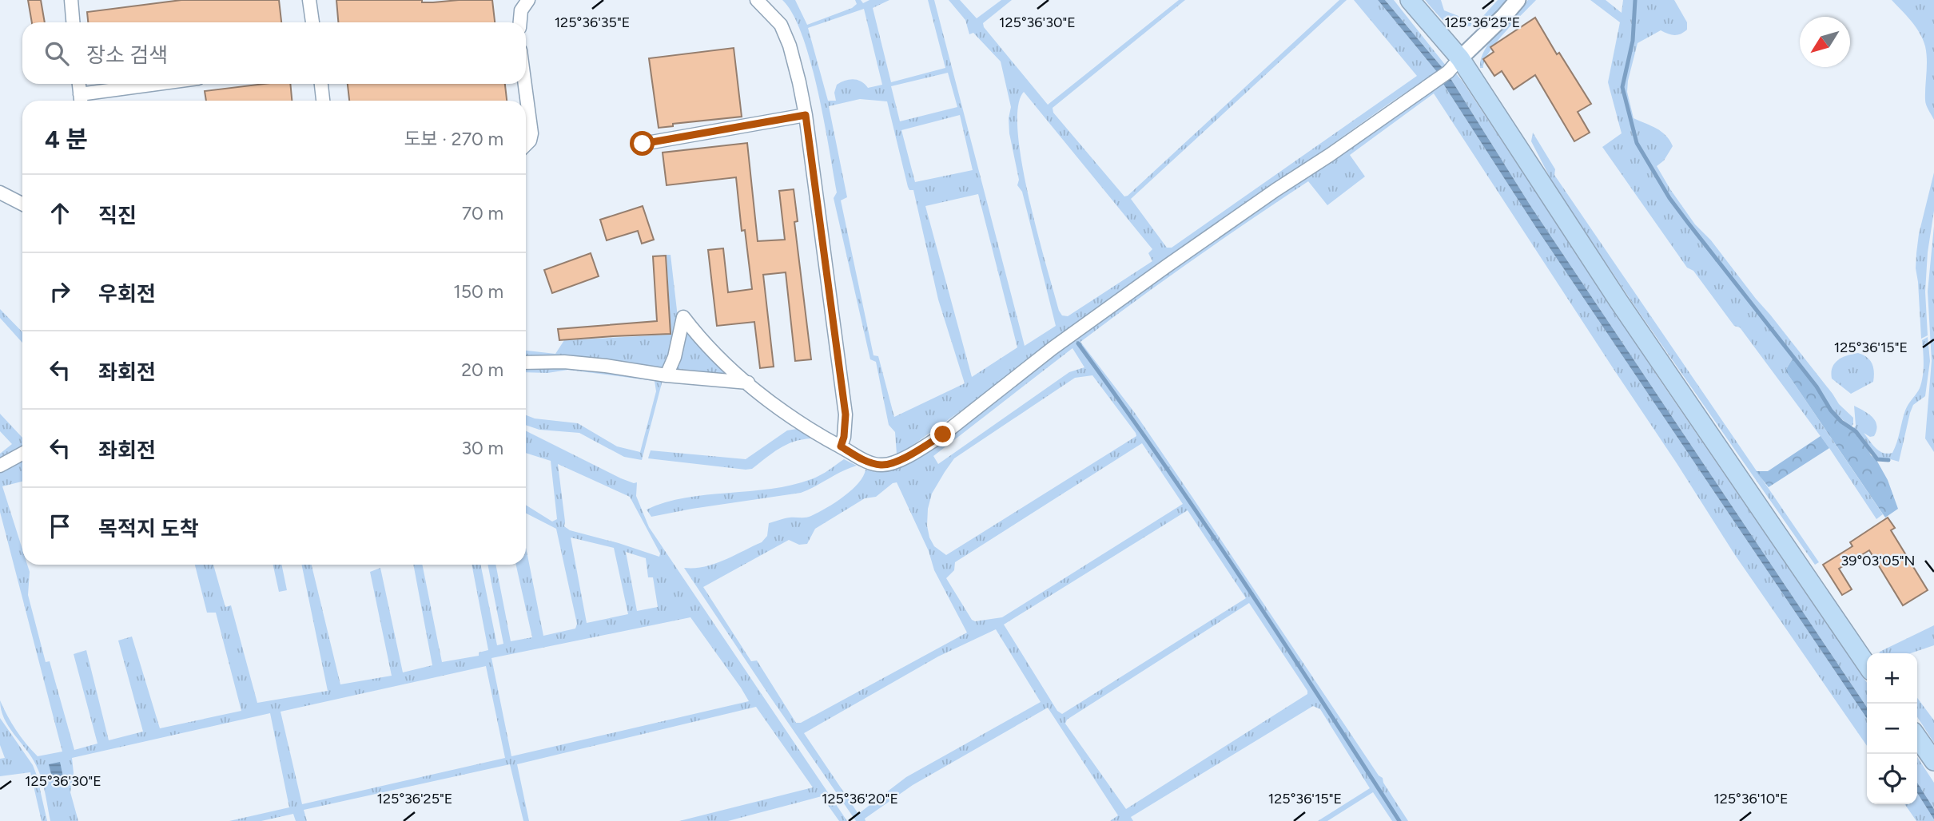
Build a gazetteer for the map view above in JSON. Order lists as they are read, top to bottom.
{
  "north": "bottom left",
  "page": {
    "search": "장소 검색",
    "heading": ["4 분", "도보 · 270 m"],
    "list": [
      ["직진", "70 m"],
      ["우회전", "150 m"],
      ["좌회전", "20 m"],
      ["좌회전", "30 m"],
      "목적지 도착"
    ],
    "map_buttons": ["+", "−"]
  },
  "coordinates": [
    "125°36'35\"E",
    "125°36'30\"E",
    "125°36'25\"E",
    "125°36'15\"E",
    "39°03'05\"N",
    "125°36'20\"E",
    "125°36'10\"E"
  ]
}
